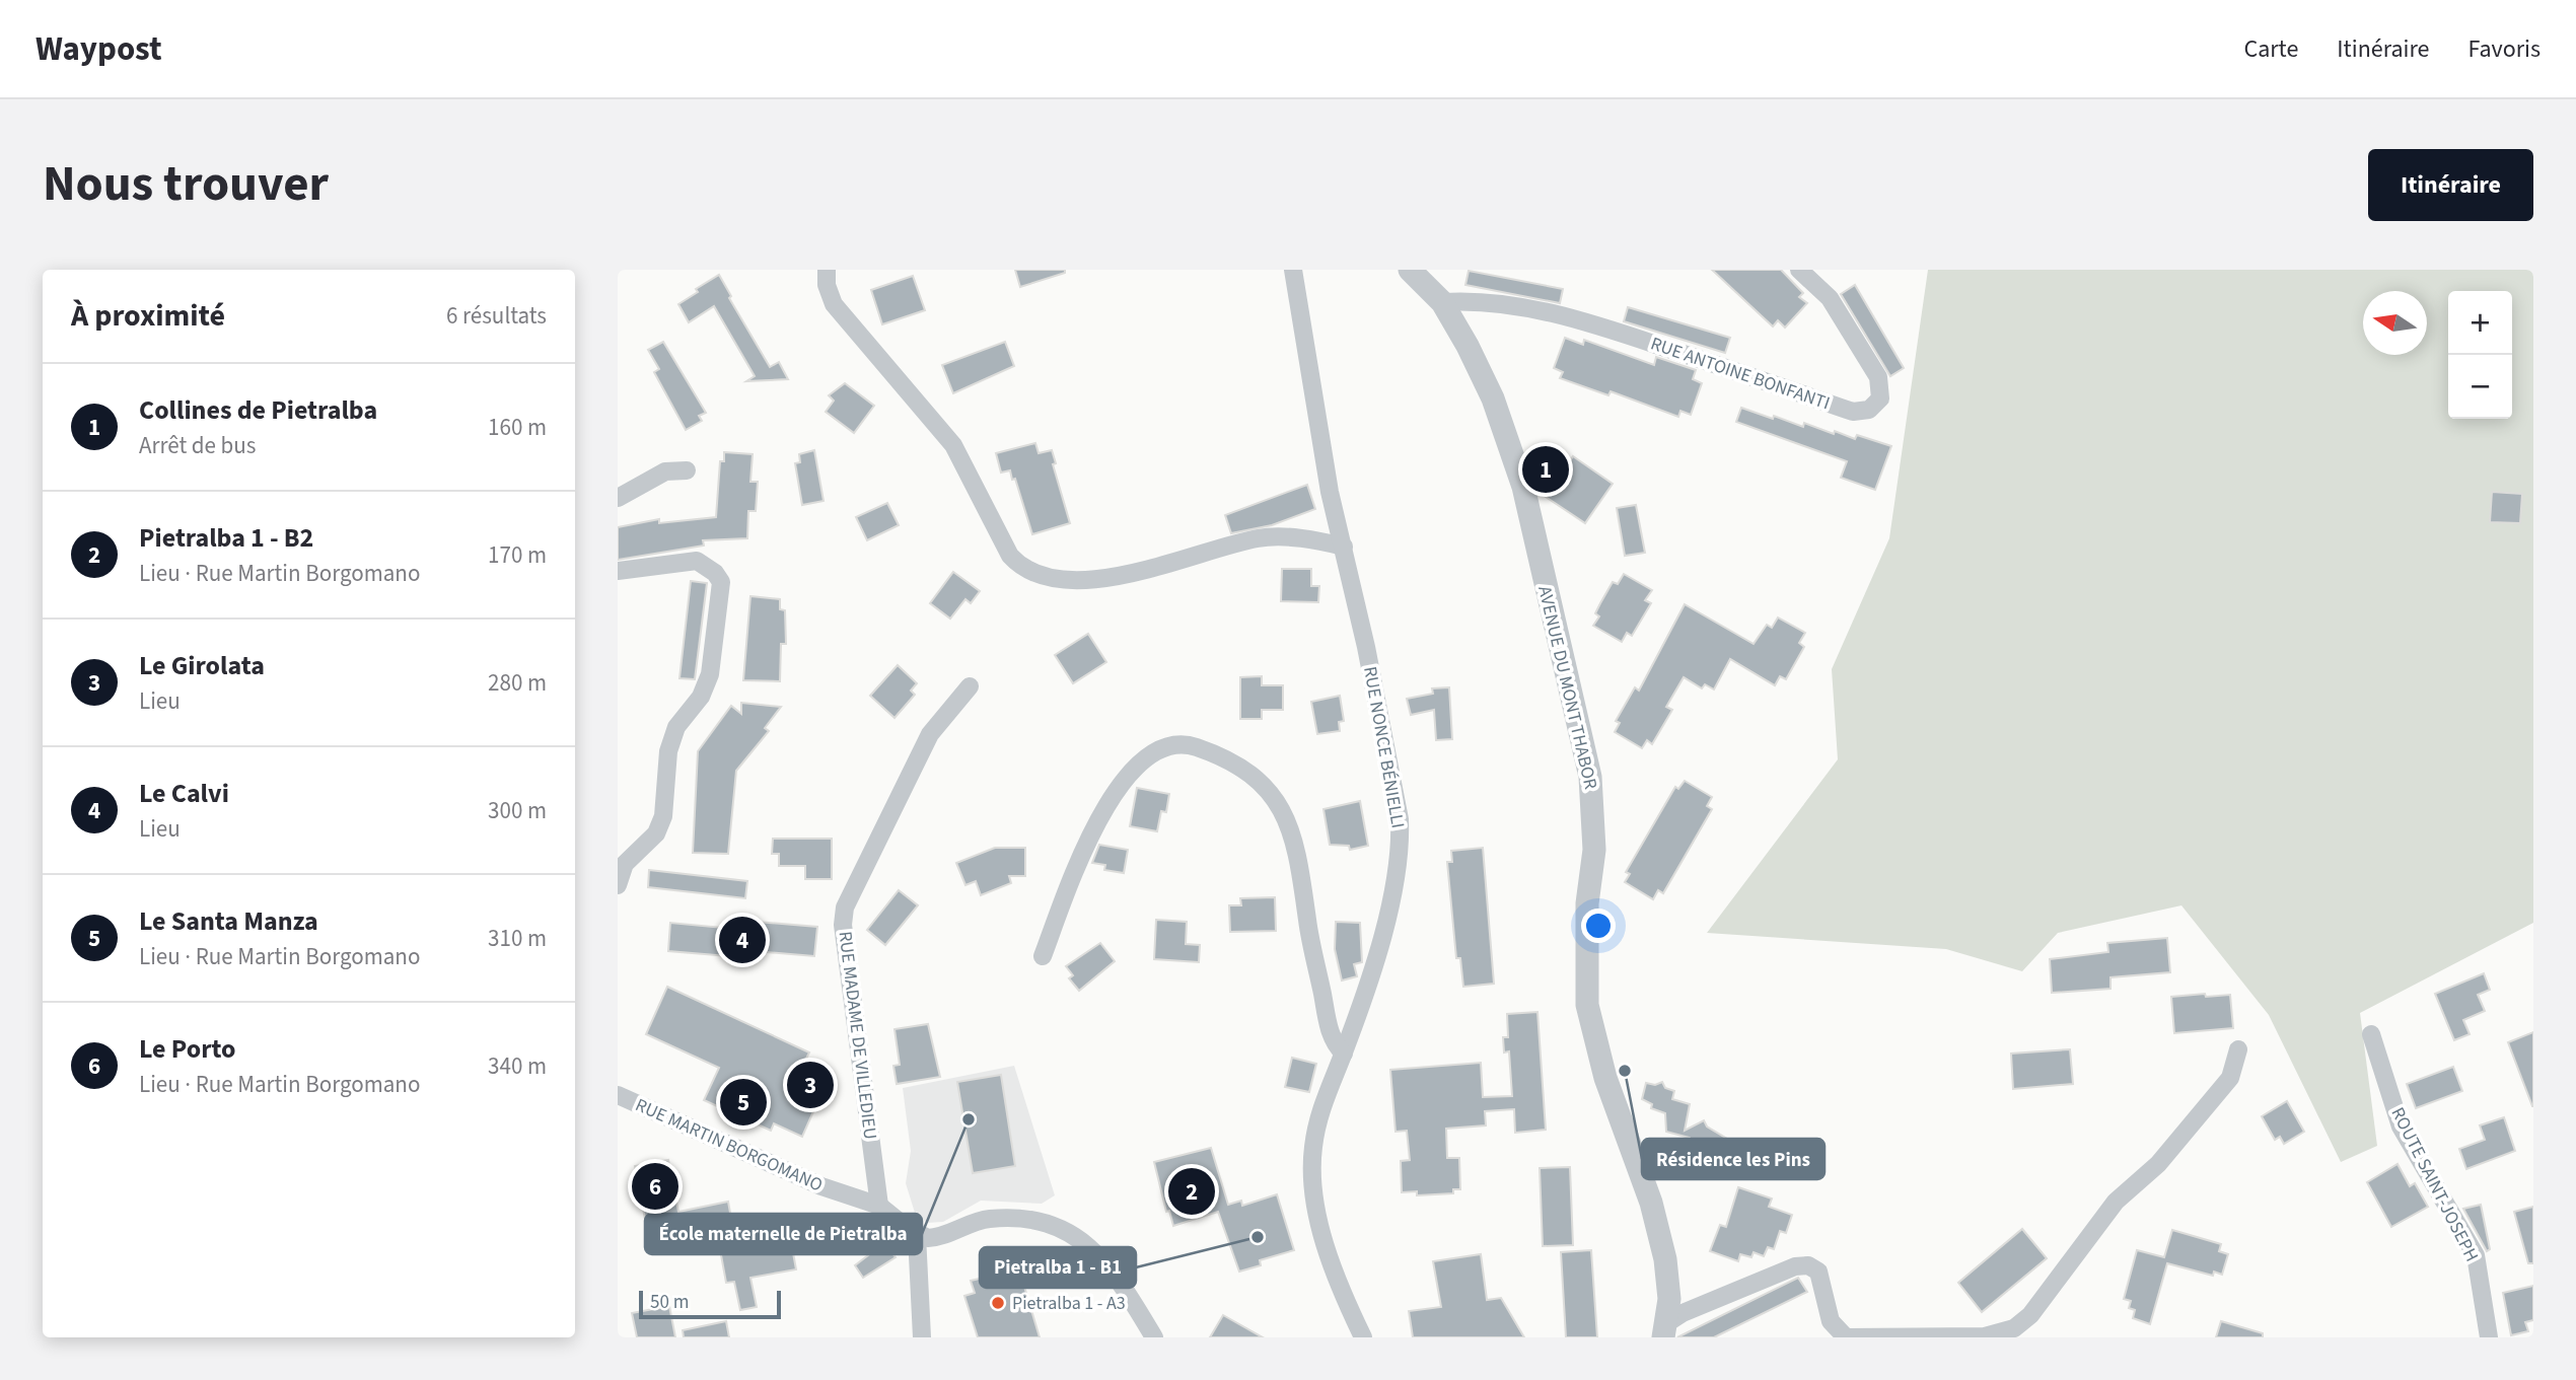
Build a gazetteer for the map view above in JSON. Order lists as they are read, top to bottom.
{
  "streets": {
    "street": [
      "RUE ANTOINE BONFANTI",
      "AVENUE DU MONT THABOR",
      "RUE NONCE BÉNIELLI",
      "RUE MADAME DE VILLEDIEU",
      "RUE MARTIN BORGOMANO",
      "ROUTE SAINT-JOSEPH"
    ]
  },
  "crossings": [
    ["RUE ANTOINE BONFANTI", "AVENUE DU MONT THABOR"],
    ["RUE MADAME DE VILLEDIEU", "RUE MARTIN BORGOMANO"]
  ],
  "places": [
    "Résidence les Pins",
    "École maternelle de Pietralba",
    "Pietralba 1 - B1",
    "Pietralba 1 - A3"
  ],
  "scale_bar": "50 m",
  "north": "left",
  "page": {
    "header": "Waypost",
    "nav": ["Carte", "Itinéraire", "Favoris"],
    "title": "Nous trouver",
    "buttons": "Itinéraire",
    "heading": ["À proximité", "6 résultats"],
    "map_buttons": ["+", "−"],
    "list": [
      {
        "mark": "1",
        "name": "Collines de Pietralba",
        "note": "Arrêt de bus",
        "value": "160 m"
      },
      {
        "mark": "2",
        "name": "Pietralba 1 - B2",
        "note": "Lieu · Rue Martin Borgomano",
        "value": "170 m"
      },
      {
        "mark": "3",
        "name": "Le Girolata",
        "note": "Lieu",
        "value": "280 m"
      },
      {
        "mark": "4",
        "name": "Le Calvi",
        "note": "Lieu",
        "value": "300 m"
      },
      {
        "mark": "5",
        "name": "Le Santa Manza",
        "note": "Lieu · Rue Martin Borgomano",
        "value": "310 m"
      },
      {
        "mark": "6",
        "name": "Le Porto",
        "note": "Lieu · Rue Martin Borgomano",
        "value": "340 m"
      }
    ],
    "pins": [
      "1",
      "4",
      "3",
      "5",
      "6",
      "2"
    ],
    "scale": "50 m"
  }
}
